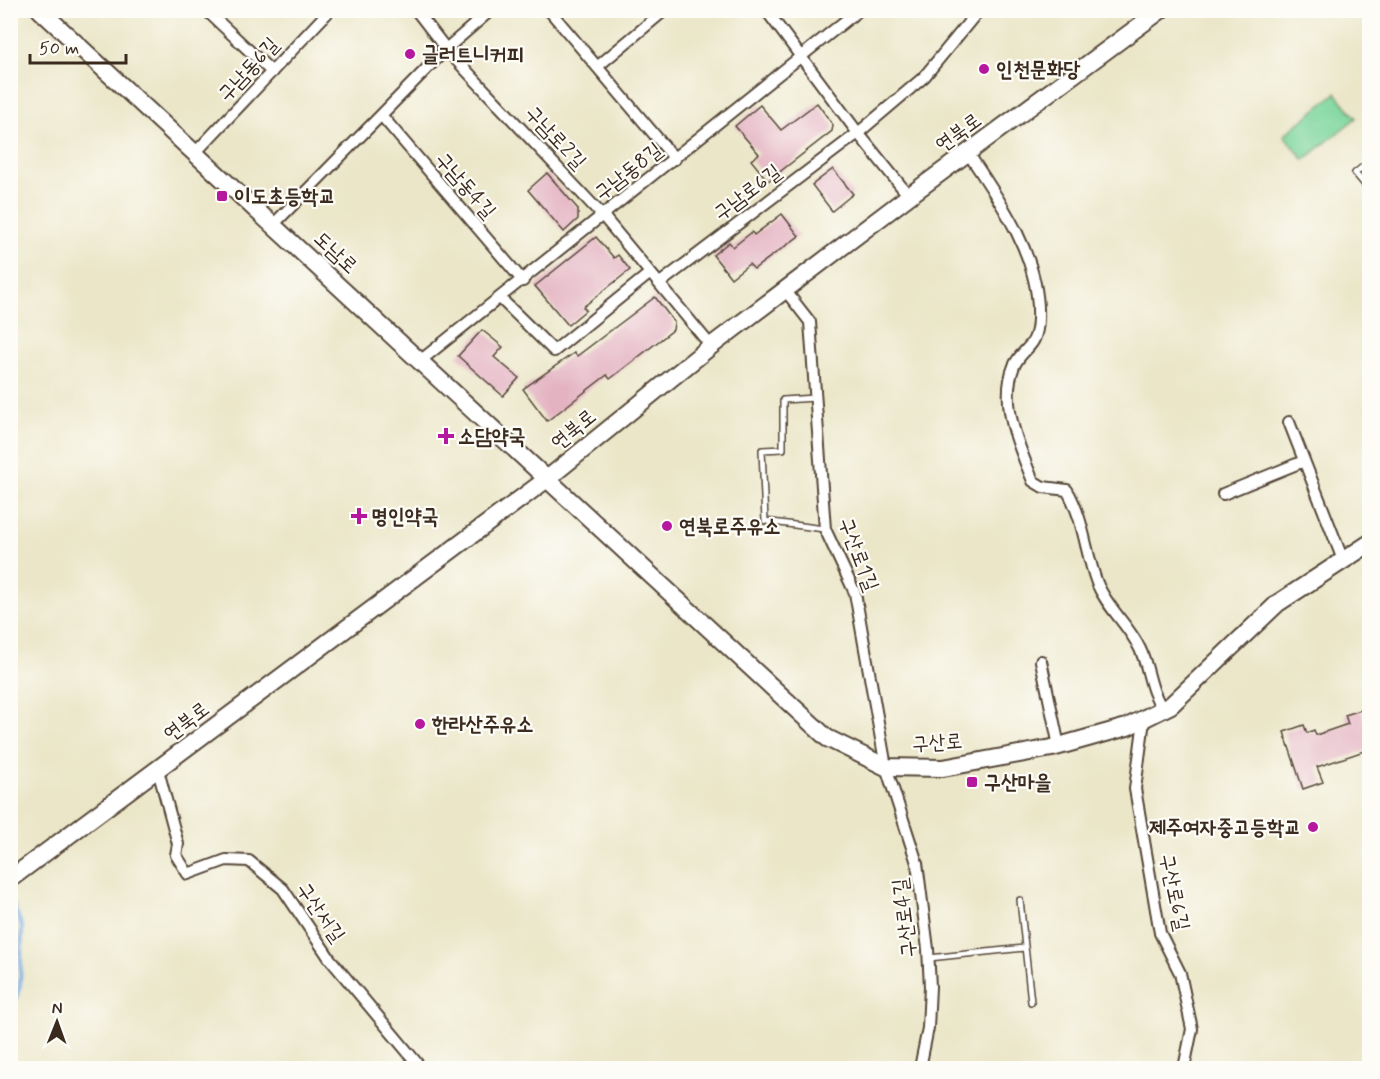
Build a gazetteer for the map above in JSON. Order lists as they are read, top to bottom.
{
  "streets": {
    "main road": ["연북로", "도남로", "구산로"],
    "street": [
      "구남동6길",
      "구남로2길",
      "구남동8길",
      "구남동4길",
      "구남로6길",
      "구산로1길",
      "구산로6길",
      "구산서길",
      "구산로4길"
    ]
  },
  "crossings": [
    ["구남동6길", "도남로"],
    ["연북로", "구남로2길"],
    ["연북로", "도남로"],
    ["연북로", "구산로1길"],
    ["연북로", "구산로"],
    ["연북로", "구산서길"],
    ["구남로2길", "구남동8길"],
    ["구남로2길", "구남로6길"],
    ["구남동8길", "구남동4길"],
    ["구남동8길", "도남로"],
    ["도남로", "구산로"],
    ["구산로1길", "구산로"],
    ["구산로1길", "구산로4길"],
    ["구산로", "구산로6길"],
    ["구산로", "구산로4길"]
  ],
  "places": {
    "other": [
      "글러트니커피",
      "인천문화당",
      "연북로주유소",
      "한라산주유소",
      "제주여자중고등학교"
    ],
    "transit": ["이도초등학교", "구산마을"],
    "health": ["소담약국", "명인약국"]
  },
  "scale_bar": "50 m",
  "north": "top"
}
